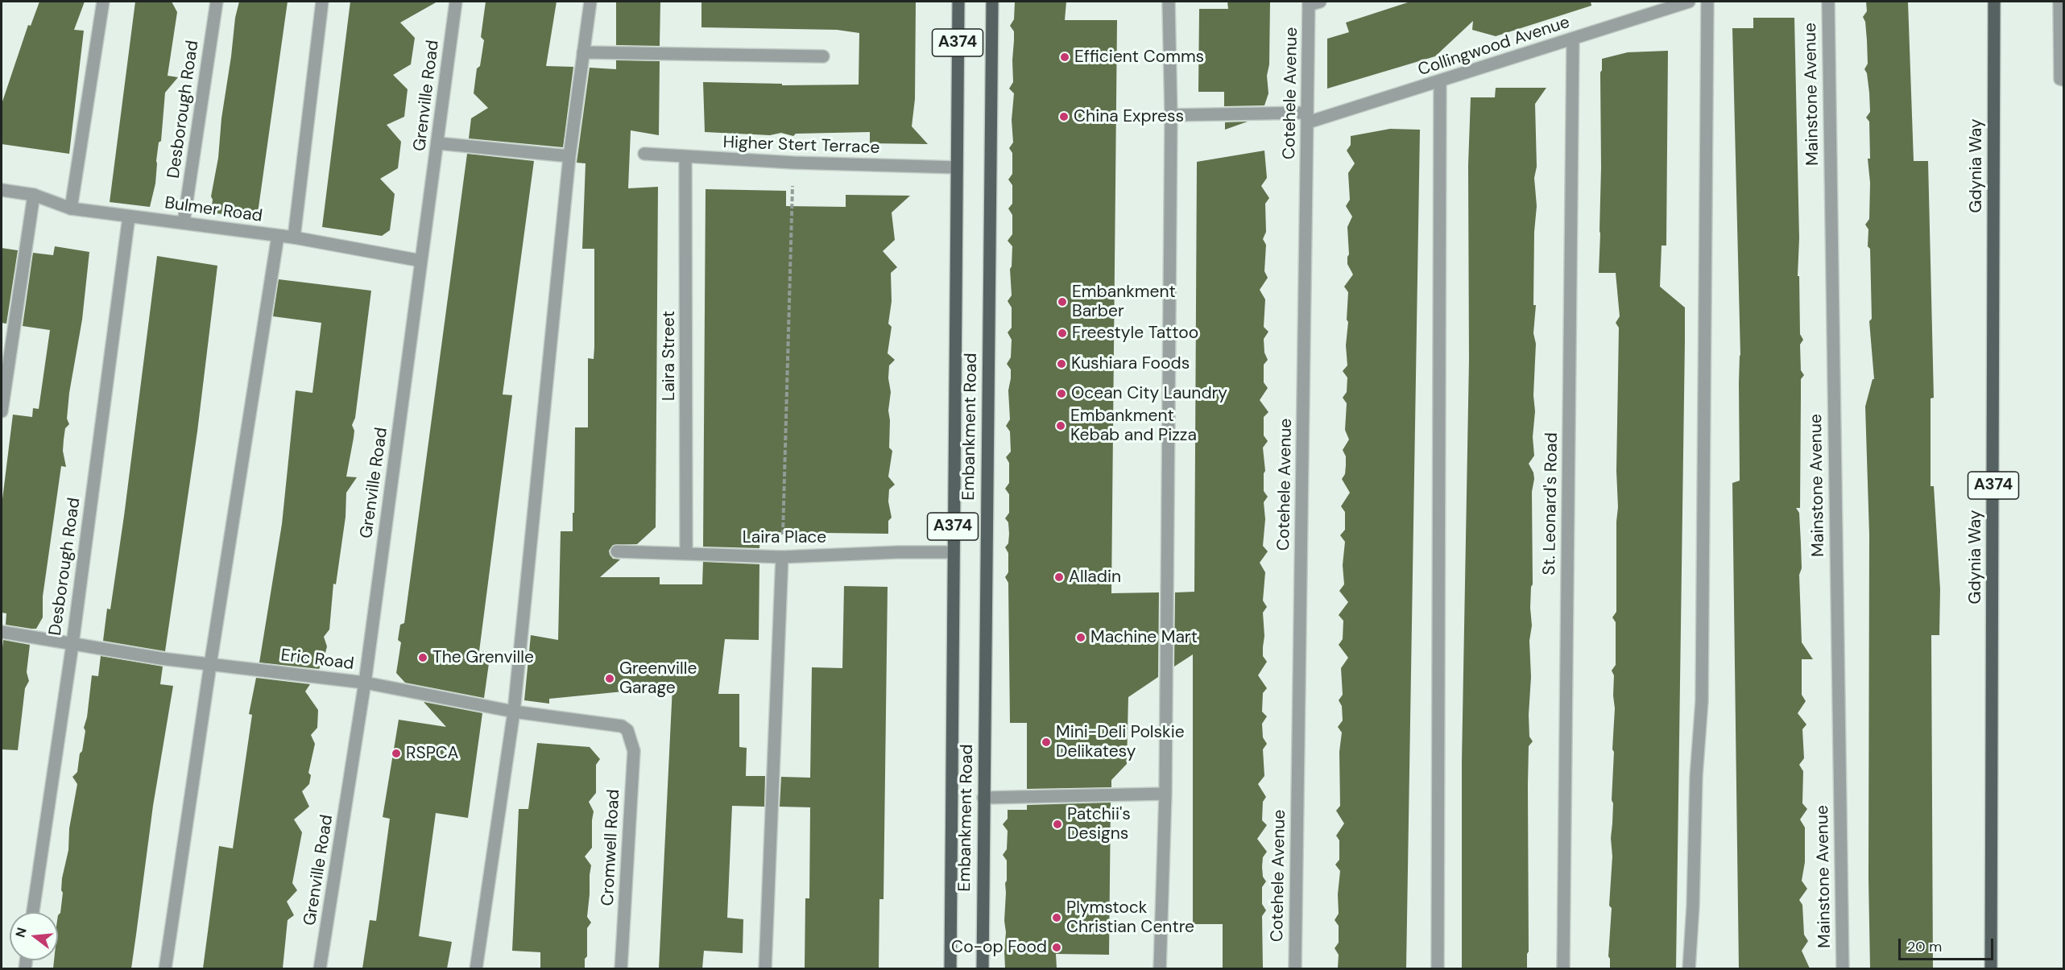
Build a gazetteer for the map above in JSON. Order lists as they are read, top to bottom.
{
  "streets": {
    "main road": ["A374", "Gdynia Way", "Embankment Road"],
    "street": [
      "Collingwood Avenue",
      "Cotehele Avenue",
      "Mainstone Avenue",
      "Grenville Road",
      "Desborough Road",
      "Higher Stert Terrace",
      "Bulmer Road",
      "Laira Street",
      "St. Leonard's Road",
      "Laira Place",
      "Eric Road",
      "Cromwell Road"
    ]
  },
  "crossings": [
    ["Collingwood Avenue", "Cotehele Avenue"],
    ["Collingwood Avenue", "St. Leonard's Road"],
    ["Grenville Road", "Bulmer Road"],
    ["Grenville Road", "Eric Road"],
    ["Desborough Road", "Bulmer Road"],
    ["Desborough Road", "Eric Road"],
    ["Higher Stert Terrace", "Laira Street"],
    ["Higher Stert Terrace", "Embankment Road"],
    ["Laira Street", "Laira Place"],
    ["Embankment Road", "Laira Place"],
    ["Eric Road", "Cromwell Road"]
  ],
  "places": [
    "Efficient Comms",
    "China Express",
    "Embankment Barber",
    "Freestyle Tattoo",
    "Kushiara Foods",
    "Ocean City Laundry",
    "Embankment Kebab and Pizza",
    "Alladin",
    "Machine Mart",
    "The Grenville",
    "Greenville Garage",
    "Mini-Deli Polskie Delikatesy",
    "RSPCA",
    "Patchii's Designs",
    "Plymstock Christian Centre",
    "Co-op Food"
  ],
  "scale_bar": "20 m",
  "north": "left"
}
